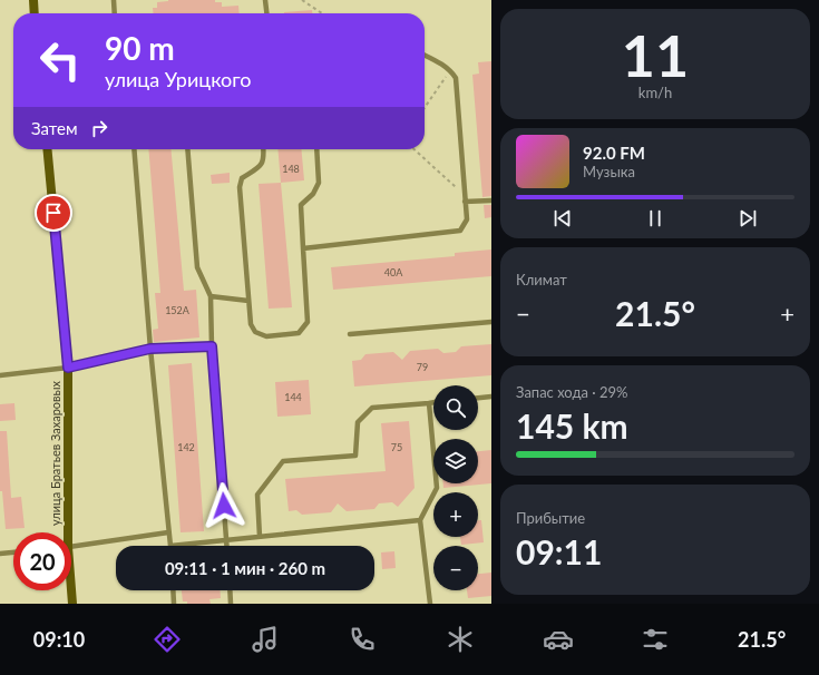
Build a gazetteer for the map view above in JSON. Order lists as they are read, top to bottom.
{
  "streets": {
    "main road": ["улица Братьев Захаровых"]
  },
  "house_numbers": [
    "148",
    "40А",
    "152А",
    "79",
    "144",
    "142",
    "75"
  ],
  "page": {
    "tile": [
      ["11", "km/h"],
      "Климат",
      ["Запас хода · 29%", "145 km"],
      ["Прибытие", "09:11"]
    ],
    "turn": ["90 m", "улица Урицкого"],
    "then": "Затем",
    "song": ["92.0 FM", "Музыка"],
    "heat": ["−", "21.5°", "+"],
    "map_buttons": ["+", "−"],
    "limit": "20",
    "trip": "09:11 · 1 мин · 260 m",
    "tabs": ["09:10", "21.5°"]
  }
}
